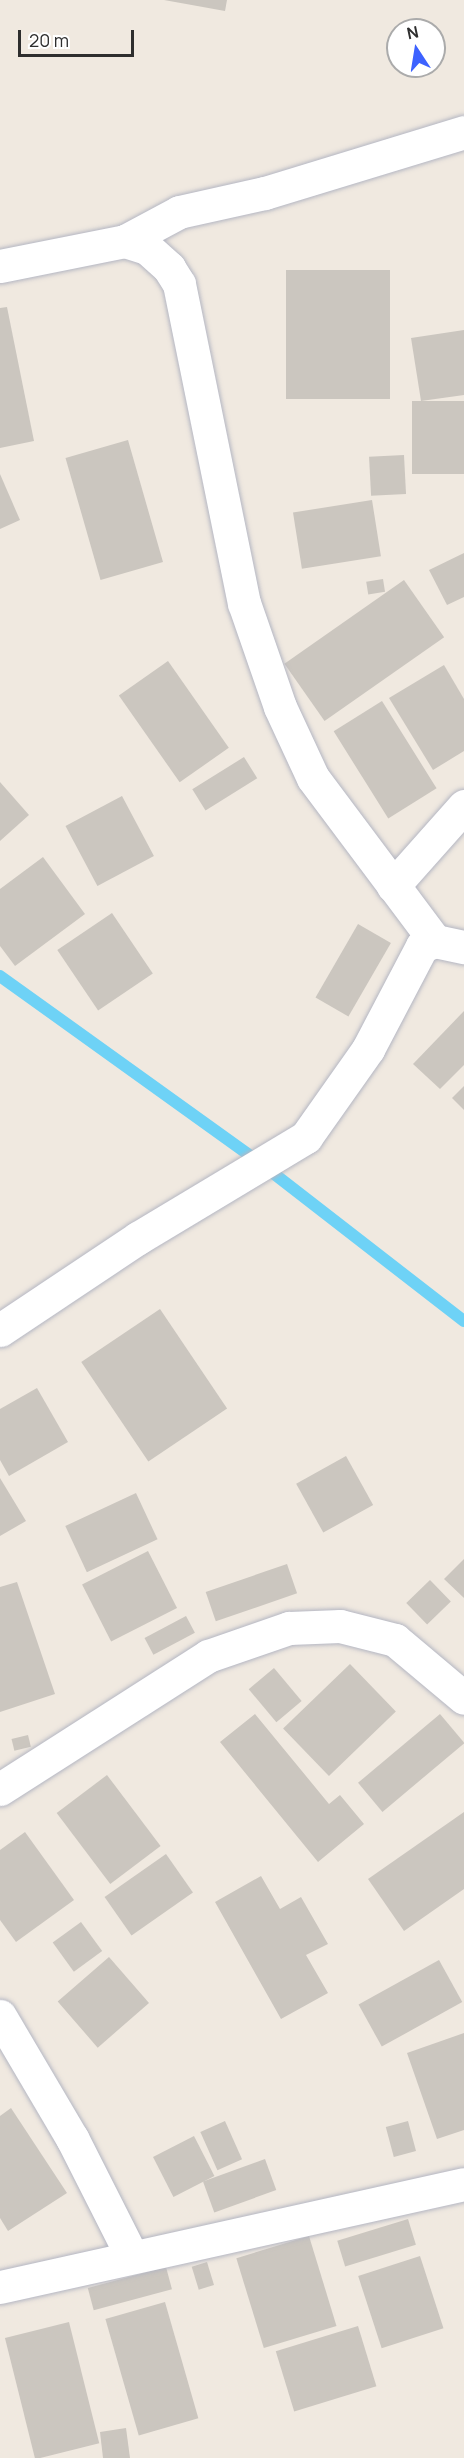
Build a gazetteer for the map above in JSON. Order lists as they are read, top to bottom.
{
  "scale_bar": "20 m",
  "north": "top"
}
